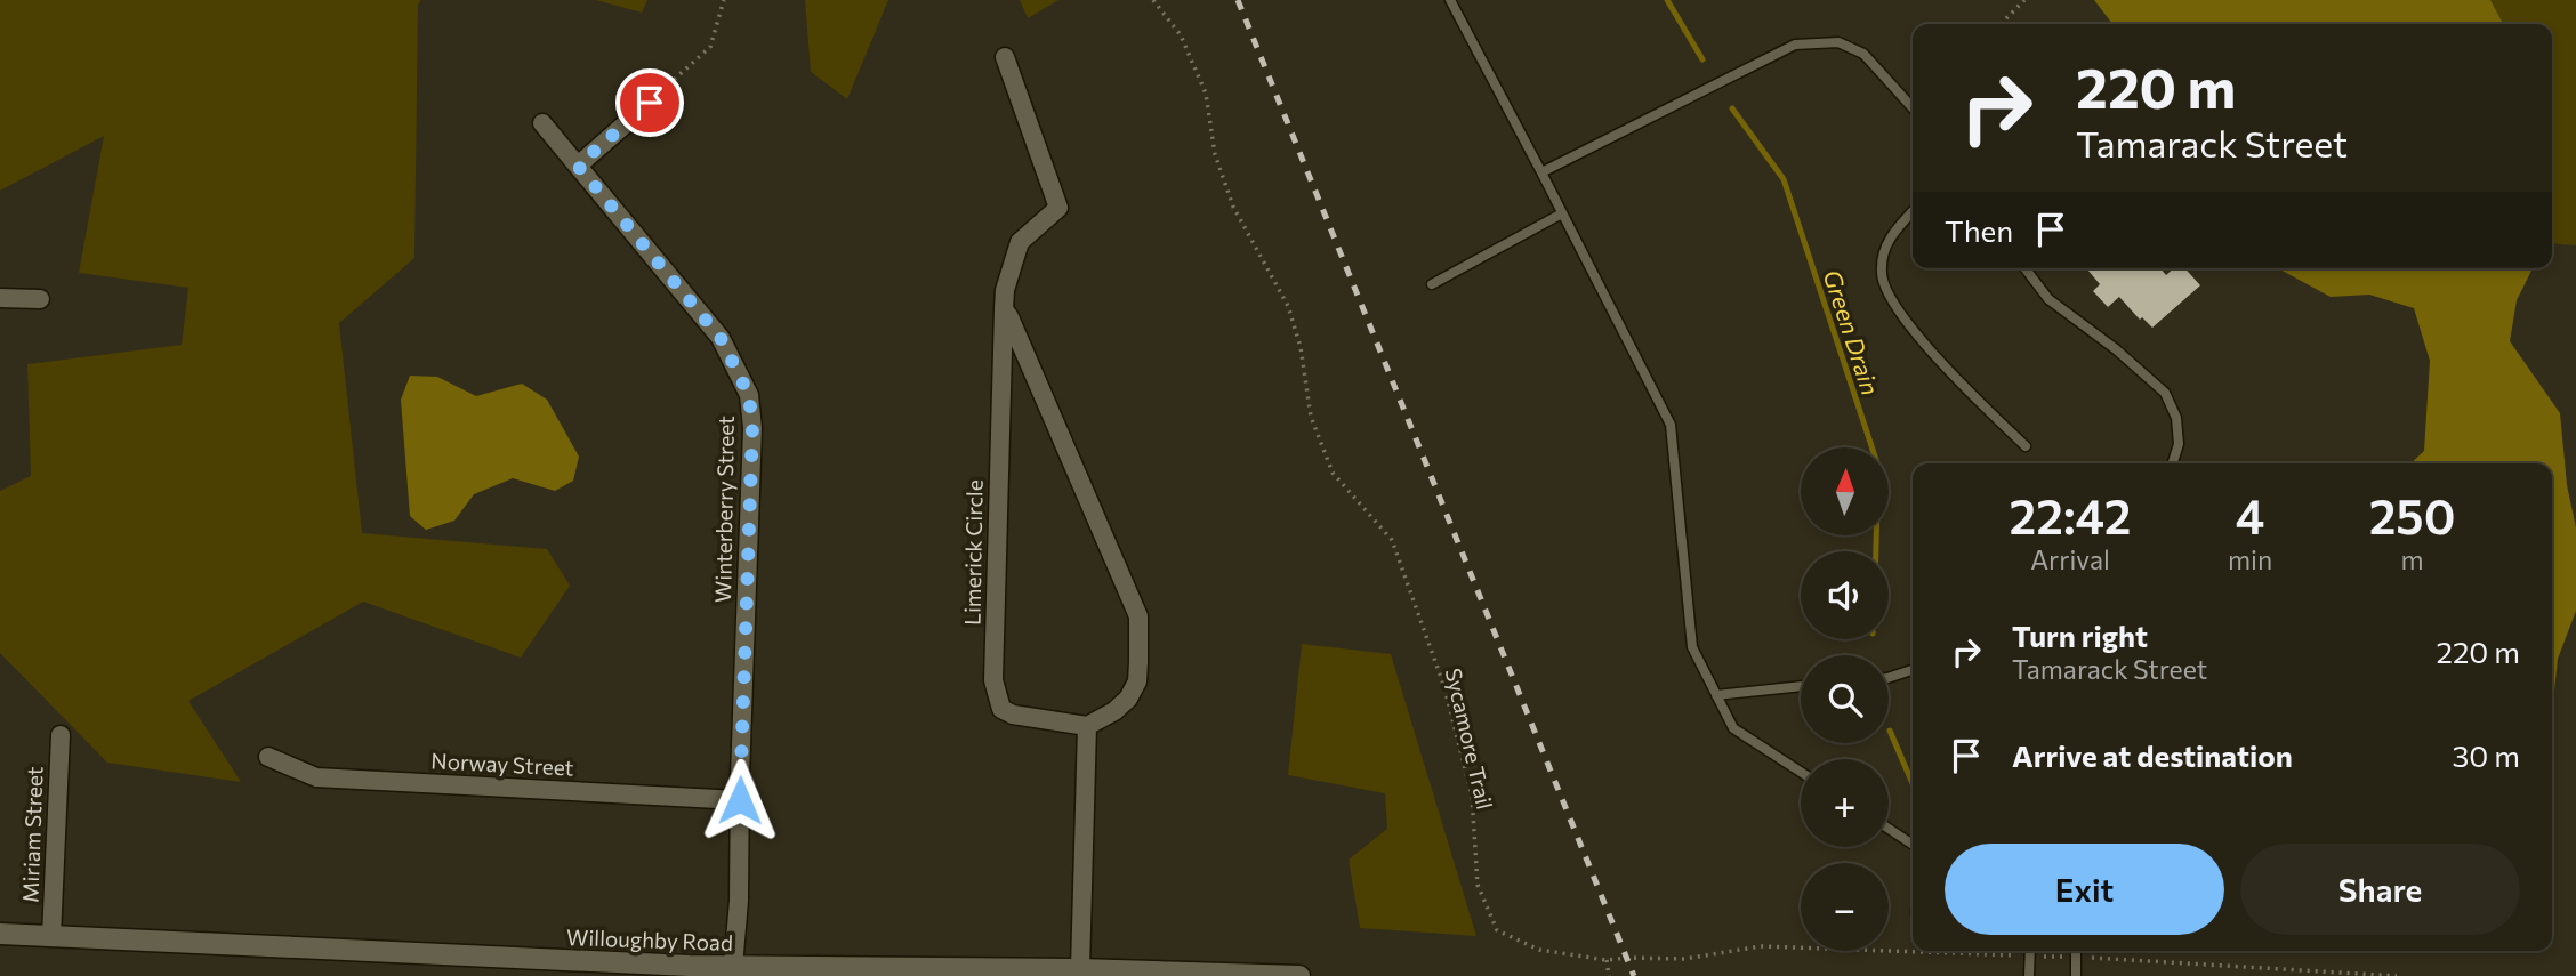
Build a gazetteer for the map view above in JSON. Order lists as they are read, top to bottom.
{
  "streets": {
    "street": [
      "Winterberry Street",
      "Limerick Circle",
      "Norway Street",
      "Miriam Street",
      "Willoughby Road"
    ],
    "path": ["Sycamore Trail"]
  },
  "crossings": [
    ["Winterberry Street", "Norway Street"],
    ["Winterberry Street", "Willoughby Road"],
    ["Miriam Street", "Willoughby Road"]
  ],
  "water": ["Green Drain"],
  "north": "top",
  "page": {
    "turn": ["220 m", "Tamarack Street"],
    "then": "Then",
    "map_buttons": ["+", "−"],
    "eta": [
      "22:42",
      "Arrival",
      "4",
      "min",
      "250",
      "m"
    ],
    "list": [
      {
        "name": "Turn right",
        "note": "Tamarack Street",
        "value": "220 m"
      },
      {
        "name": "Arrive at destination",
        "value": "30 m"
      }
    ],
    "buttons": ["Exit", "Share"]
  }
}
